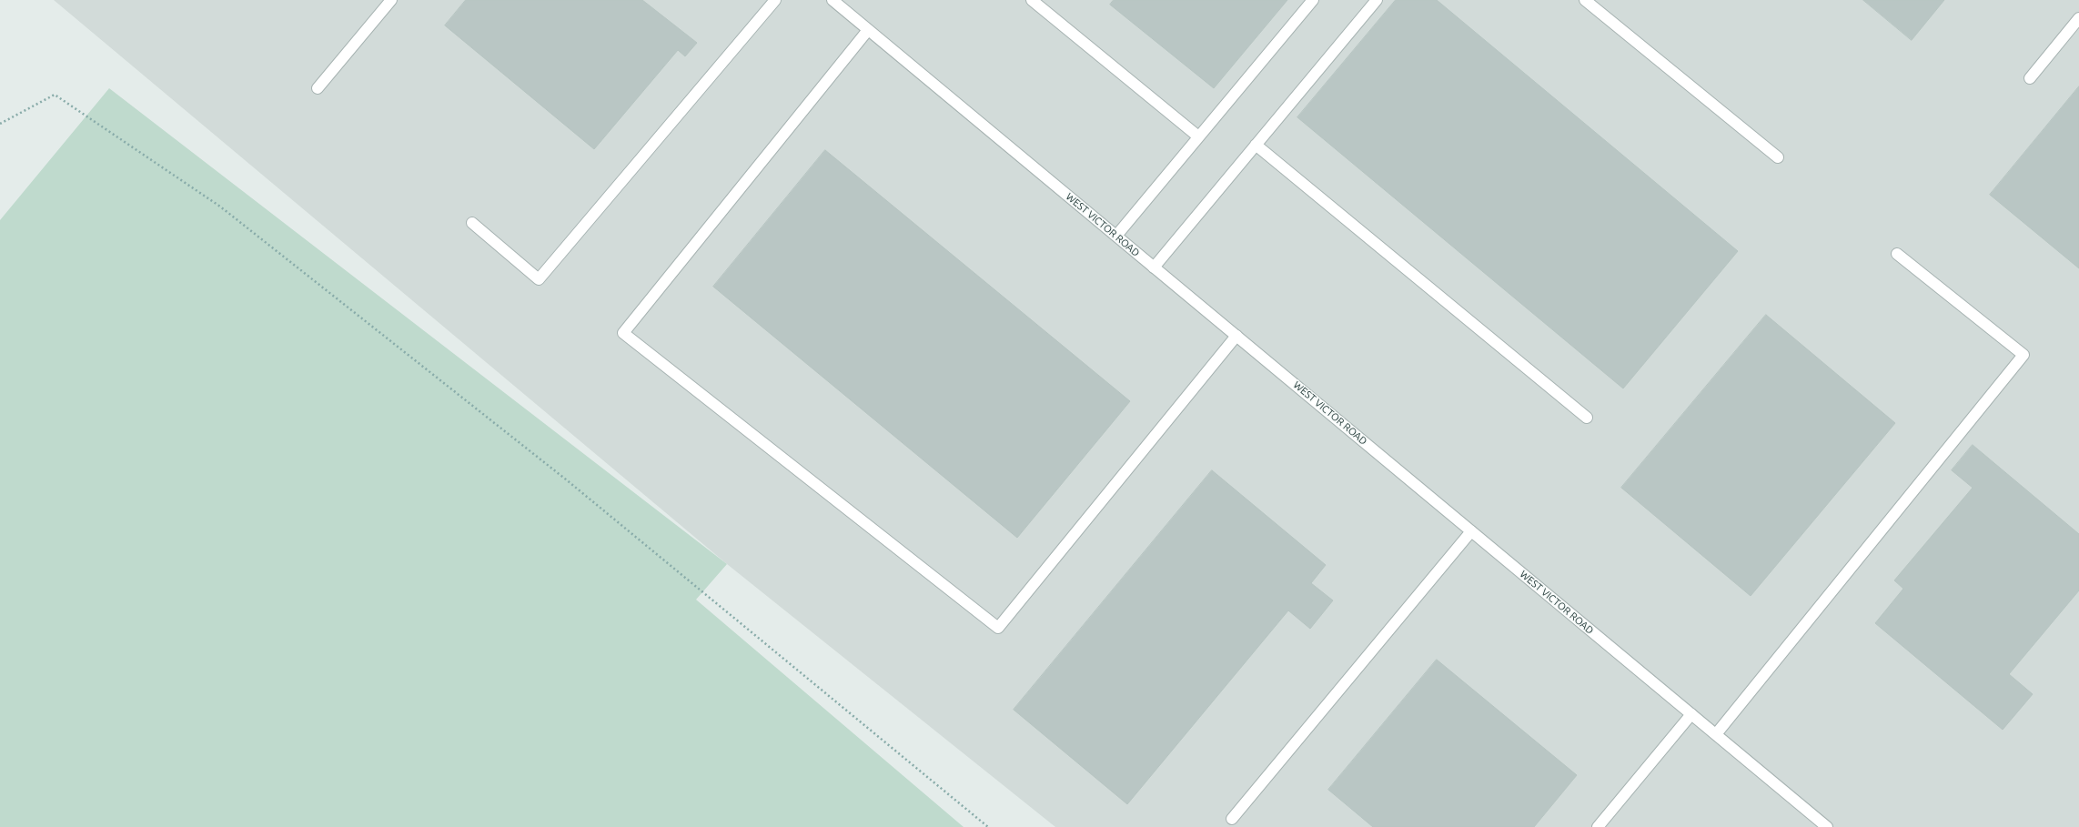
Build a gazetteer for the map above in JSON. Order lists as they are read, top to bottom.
{
  "streets": {
    "street": ["WEST VICTOR ROAD"]
  }
}
